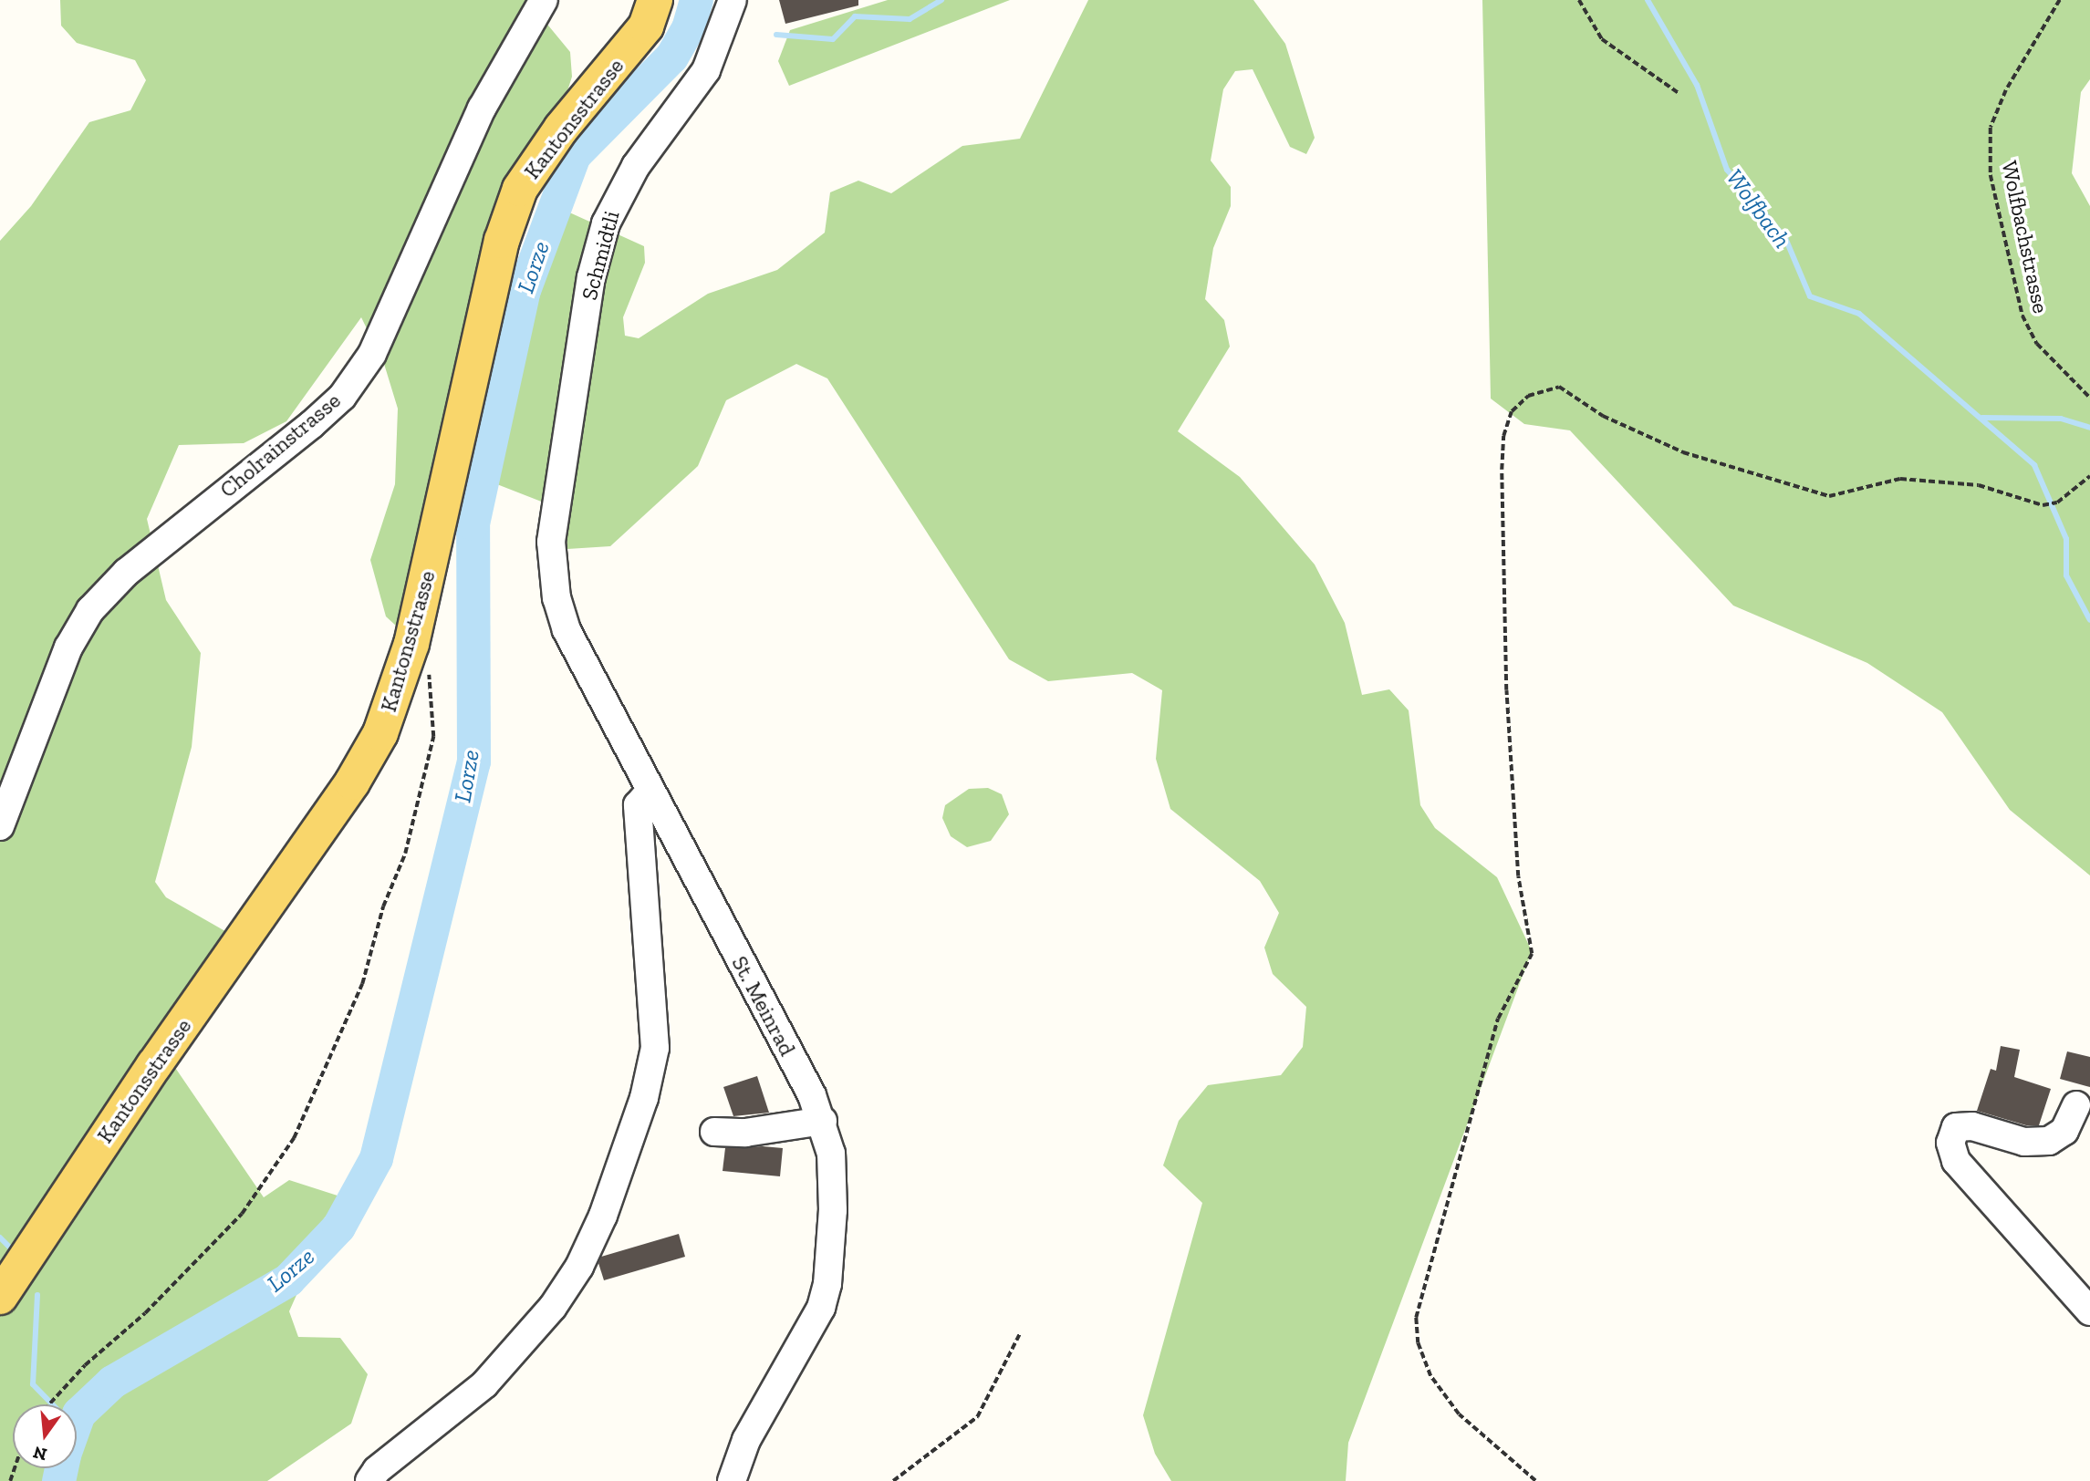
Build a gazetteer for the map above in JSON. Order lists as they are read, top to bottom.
{
  "streets": {
    "main road": ["Kantonsstrasse"],
    "street": ["Schmidtli", "Cholrainstrasse", "St. Meinrad"],
    "path": ["Wolfbachstrasse"]
  },
  "crossings": [
    ["Schmidtli", "St. Meinrad"]
  ],
  "water": ["Wolfbach", "Lorze"],
  "north": "bottom"
}
